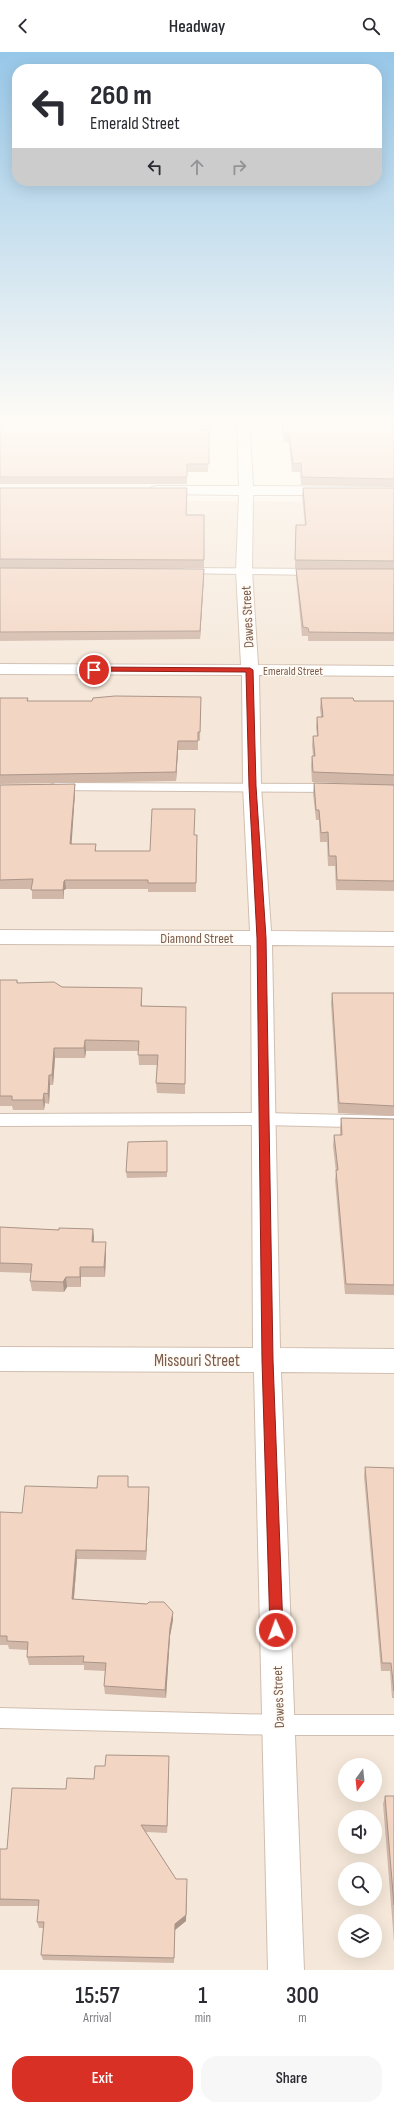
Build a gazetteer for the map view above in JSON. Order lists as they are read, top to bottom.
{
  "streets": {
    "street": [
      "Dawes Street",
      "Emerald Street",
      "Diamond Street",
      "Missouri Street"
    ]
  },
  "crossings": [
    ["Dawes Street", "Emerald Street"],
    ["Dawes Street", "Diamond Street"],
    ["Dawes Street", "Missouri Street"]
  ],
  "north": "bottom",
  "page": {
    "header": "Headway",
    "turn": ["260 m", "Emerald Street"],
    "eta": [
      "15:57",
      "Arrival",
      "1",
      "min",
      "300",
      "m"
    ],
    "buttons": ["Exit", "Share"]
  }
}
